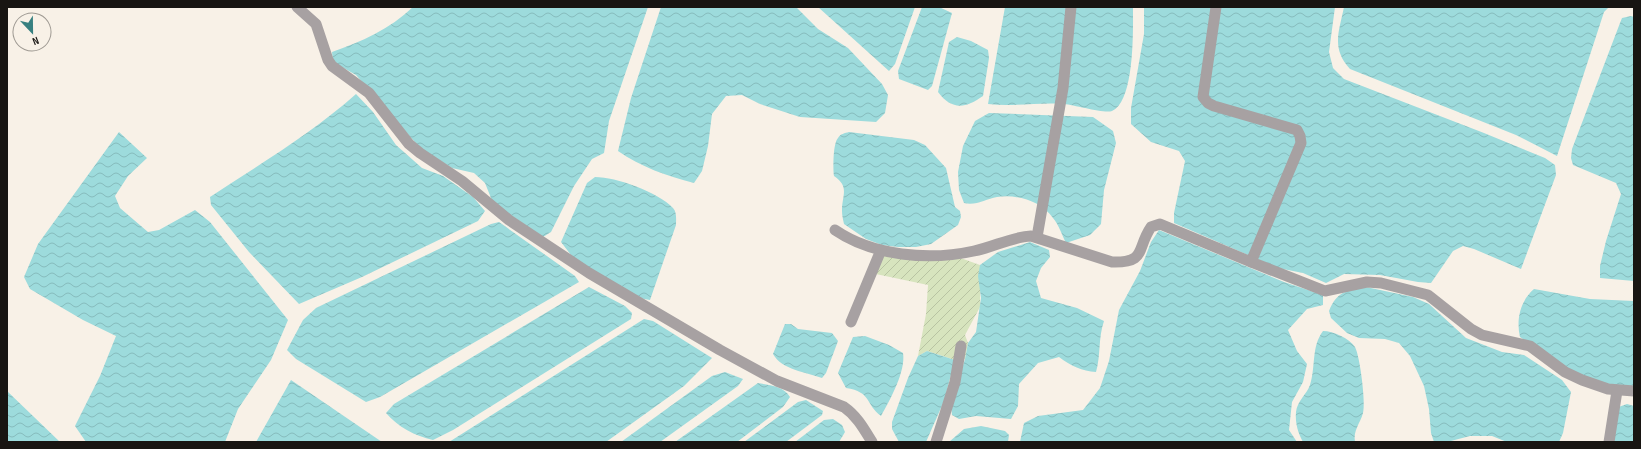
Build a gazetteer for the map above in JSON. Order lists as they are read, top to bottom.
{
  "north": "bottom"
}
